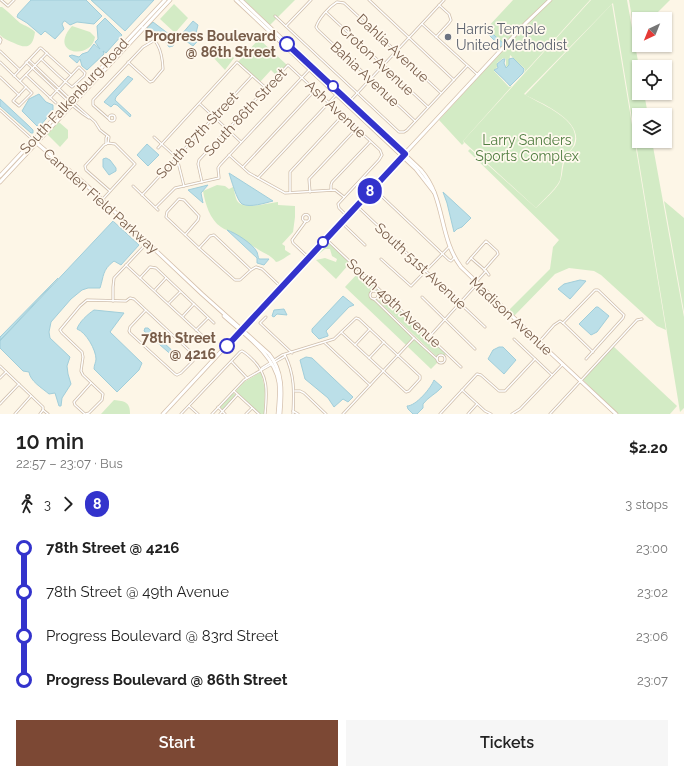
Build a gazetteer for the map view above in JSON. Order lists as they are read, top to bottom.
{
  "streets": {
    "street": [
      "Dahlia Avenue",
      "Croton Avenue",
      "Bahia Avenue",
      "South Falkenburg Road",
      "Ash Avenue",
      "South 86th Street",
      "South 87th Street",
      "Camden Field Parkway",
      "South 51st Avenue",
      "South 49th Avenue",
      "Madison Avenue"
    ]
  },
  "crossings": [
    ["Dahlia Avenue", "Croton Avenue"],
    ["Dahlia Avenue", "Bahia Avenue"],
    ["Croton Avenue", "Bahia Avenue"],
    ["South Falkenburg Road", "Camden Field Parkway"],
    ["Ash Avenue", "South 86th Street"]
  ],
  "parks": ["Larry Sanders Sports Complex"],
  "places": ["Harris Temple United Methodist", "Progress Boulevard @ 86th Street", "78th Street @ 4216"],
  "lines": ["bus line 8"],
  "north": "bottom left",
  "page": {
    "on_map": "8",
    "heading": ["10 min", "22:57 – 23:07 · Bus", "$2.20"],
    "legs": ["3", "8", "3 stops"],
    "list": [
      {
        "name": "78th Street @ 4216",
        "value": "23:00"
      },
      {
        "name": "78th Street @ 49th Avenue",
        "value": "23:02"
      },
      {
        "name": "Progress Boulevard @ 83rd Street",
        "value": "23:06"
      },
      {
        "name": "Progress Boulevard @ 86th Street",
        "value": "23:07"
      }
    ],
    "buttons": ["Start", "Tickets"]
  }
}
